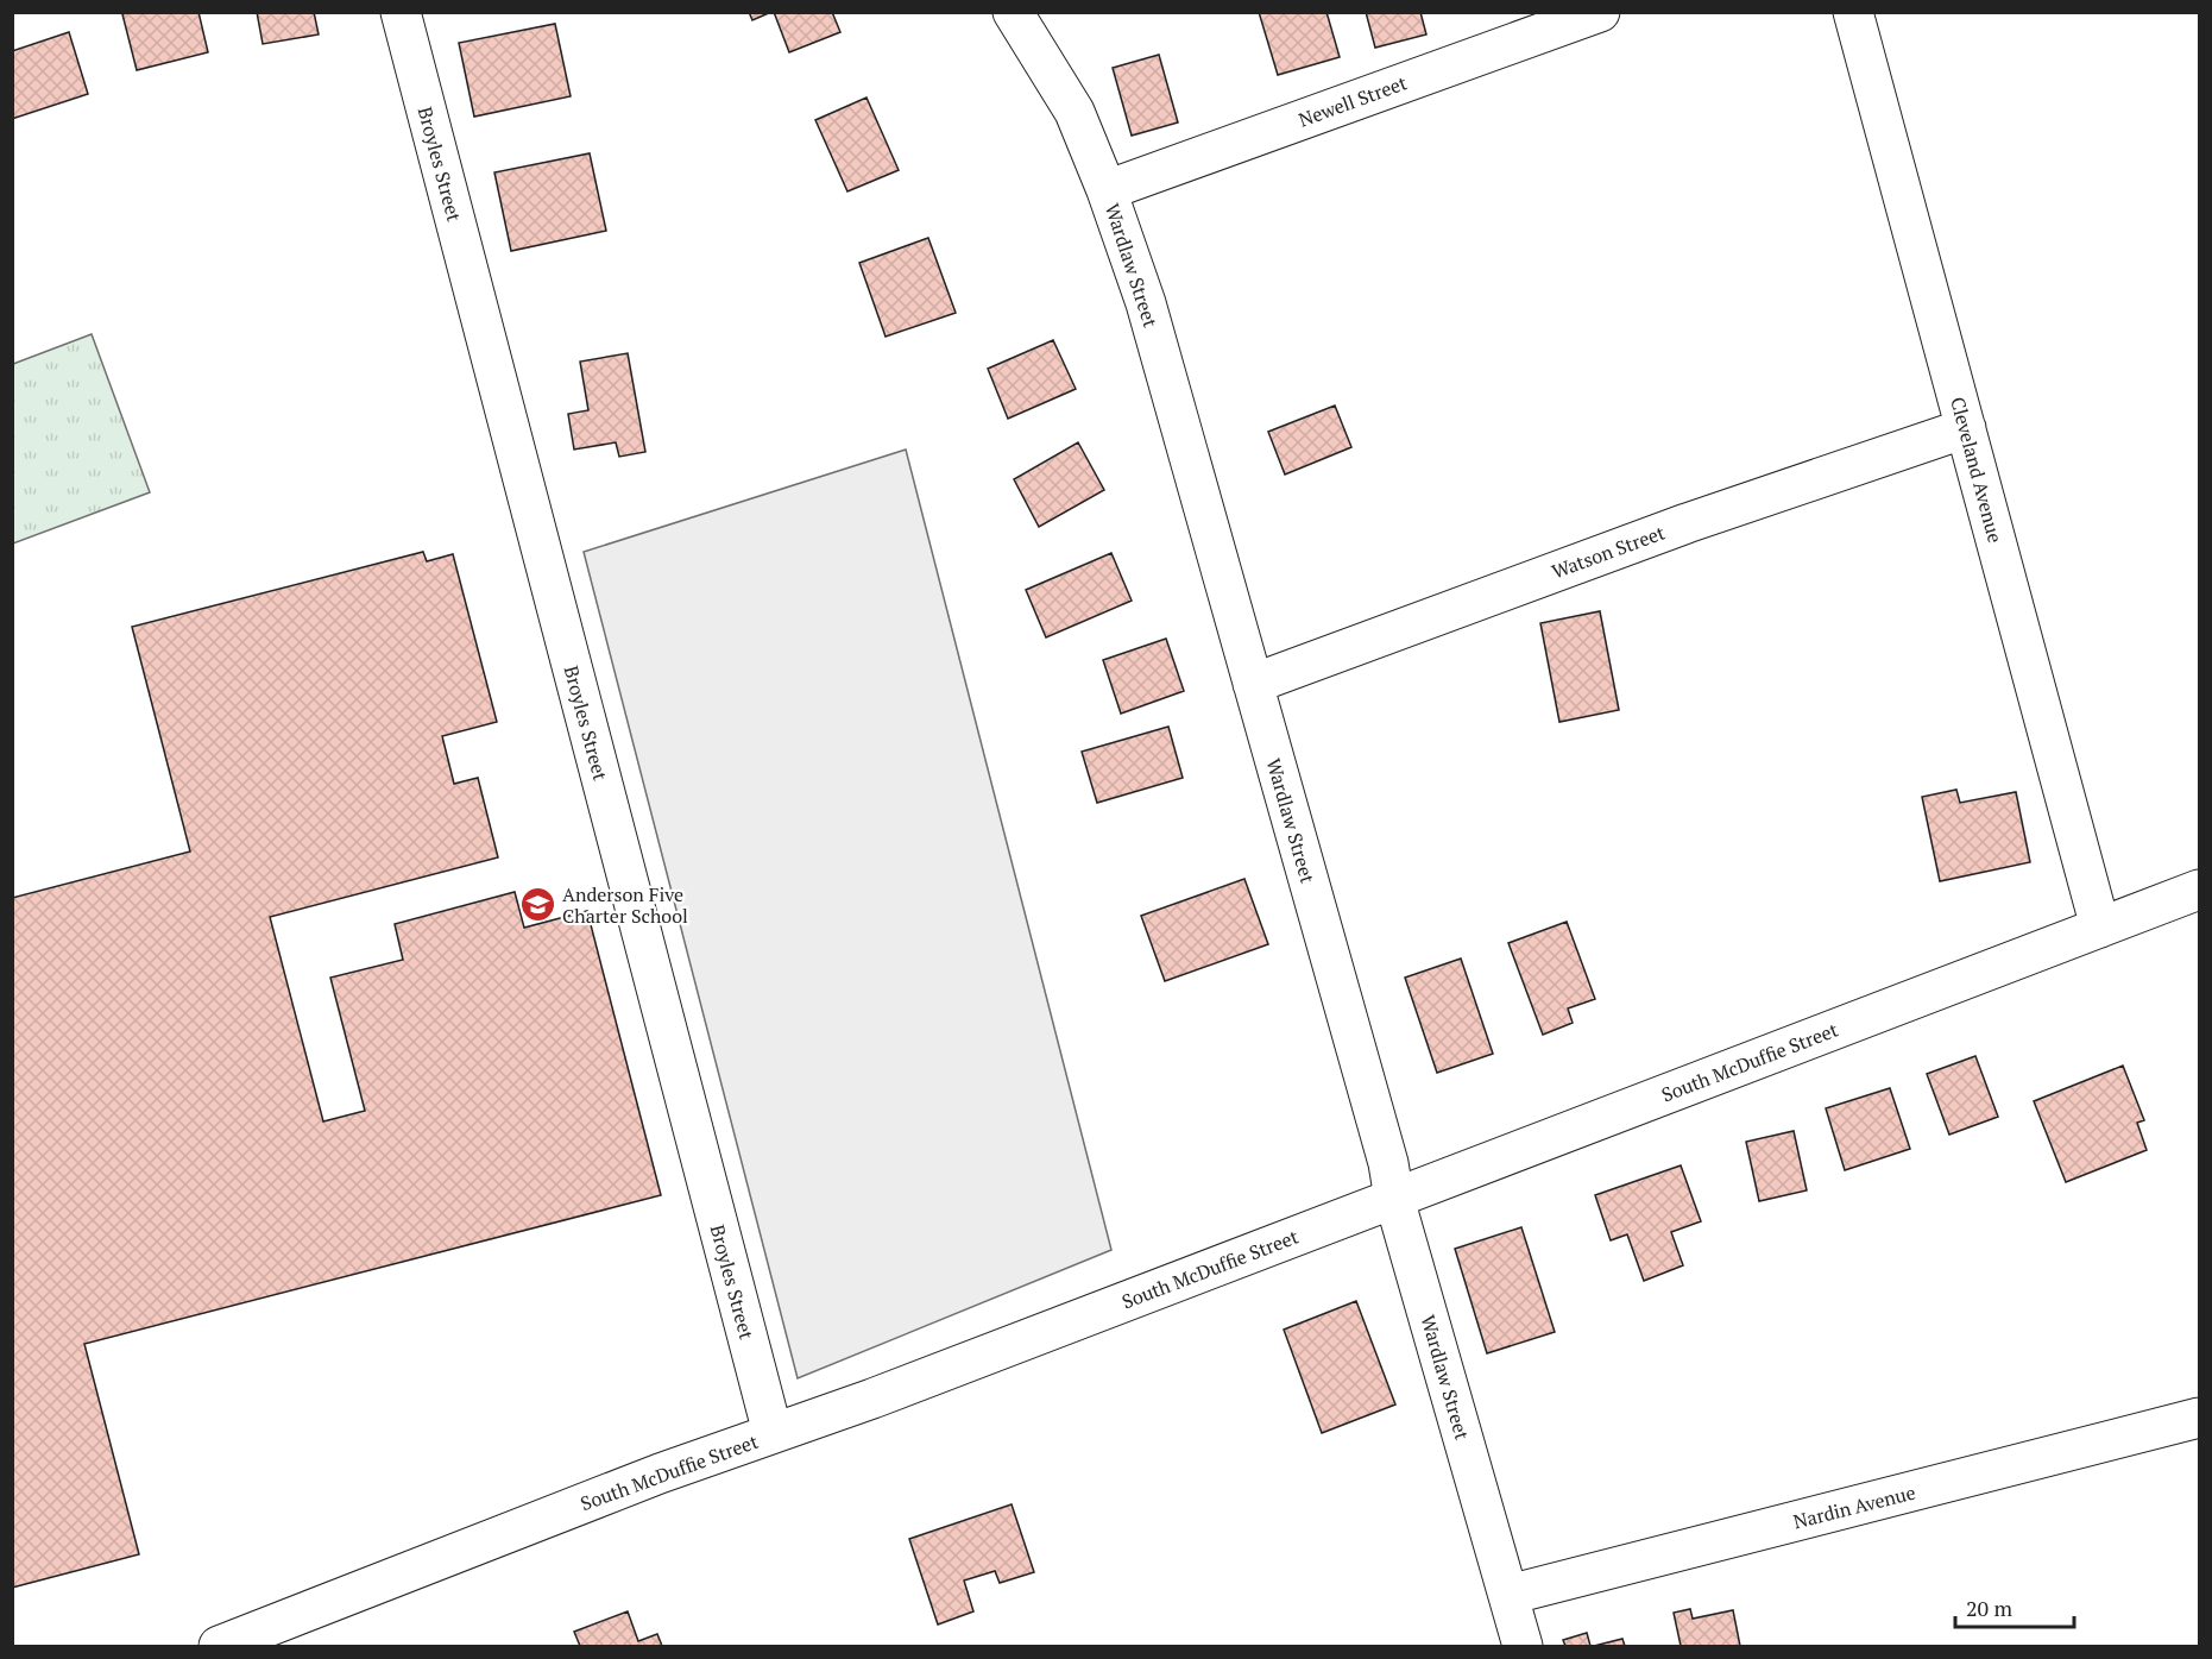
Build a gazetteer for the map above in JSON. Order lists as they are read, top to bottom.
{
  "streets": {
    "street": [
      "Newell Street",
      "Broyles Street",
      "Wardlaw Street",
      "Cleveland Avenue",
      "Watson Street",
      "South McDuffie Street",
      "Nardin Avenue"
    ]
  },
  "crossings": [
    ["Newell Street", "Wardlaw Street"],
    ["Broyles Street", "South McDuffie Street"],
    ["Wardlaw Street", "Watson Street"],
    ["Wardlaw Street", "South McDuffie Street"],
    ["Wardlaw Street", "Nardin Avenue"],
    ["Cleveland Avenue", "Watson Street"],
    ["Cleveland Avenue", "South McDuffie Street"]
  ],
  "places": {
    "school or university": ["Anderson Five Charter School"]
  },
  "scale_bar": "20 m"
}
